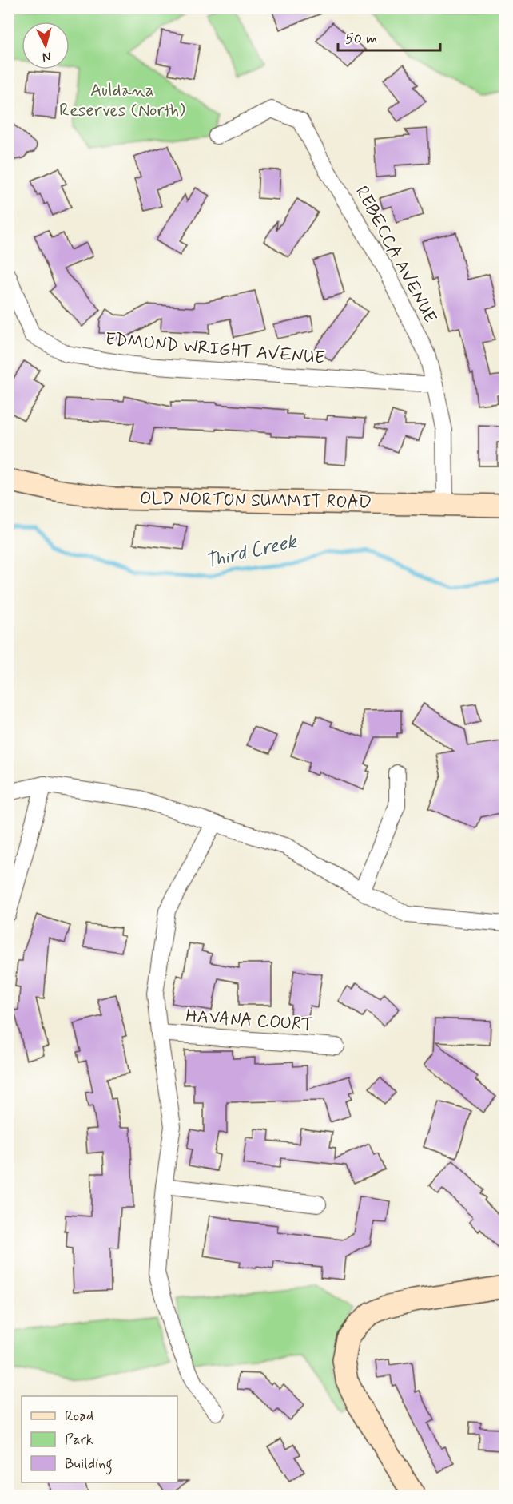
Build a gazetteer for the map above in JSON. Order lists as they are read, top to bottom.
{
  "streets": {
    "main road": ["OLD NORTON SUMMIT ROAD"],
    "street": ["REBECCA AVENUE", "EDMUND WRIGHT AVENUE", "HAVANA COURT"]
  },
  "crossings": [
    ["REBECCA AVENUE", "EDMUND WRIGHT AVENUE"],
    ["REBECCA AVENUE", "OLD NORTON SUMMIT ROAD"]
  ],
  "water": ["Third Creek"],
  "parks": ["Auldana Reserves (North)"],
  "legend": ["Road", "Park", "Building"],
  "scale_bar": "50 m",
  "north": "bottom"
}
